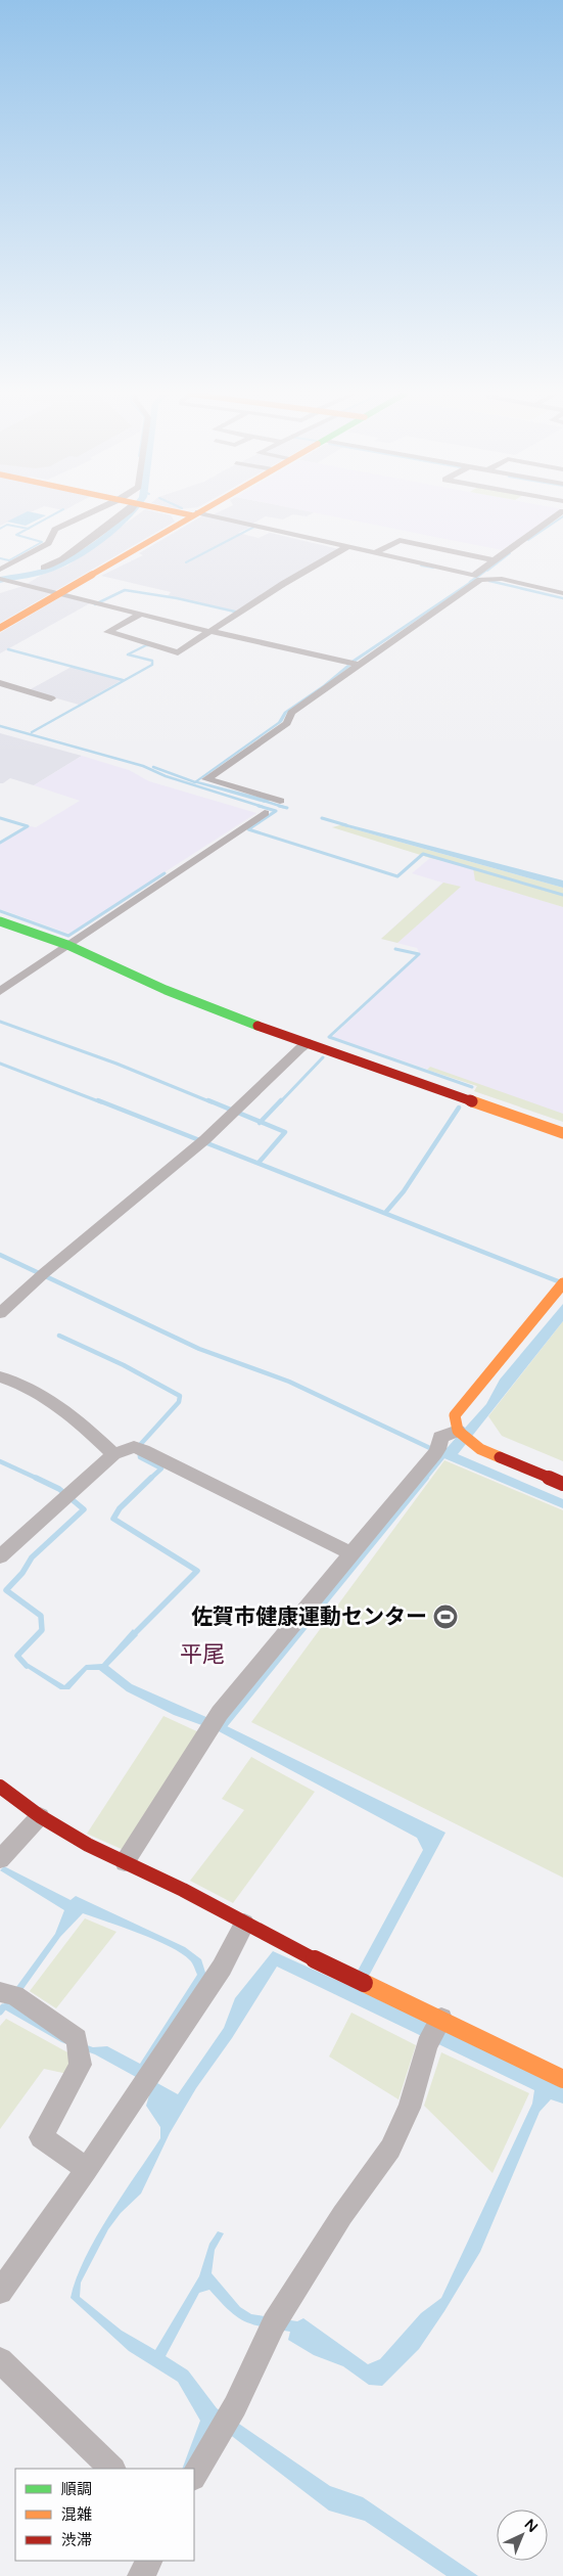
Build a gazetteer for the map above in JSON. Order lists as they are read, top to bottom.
{
  "districts": ["平尾"],
  "places": {
    "sports": ["佐賀市健康運動センター"]
  },
  "legend": ["順調", "混雑", "渋滞"],
  "north": "top right"
}
